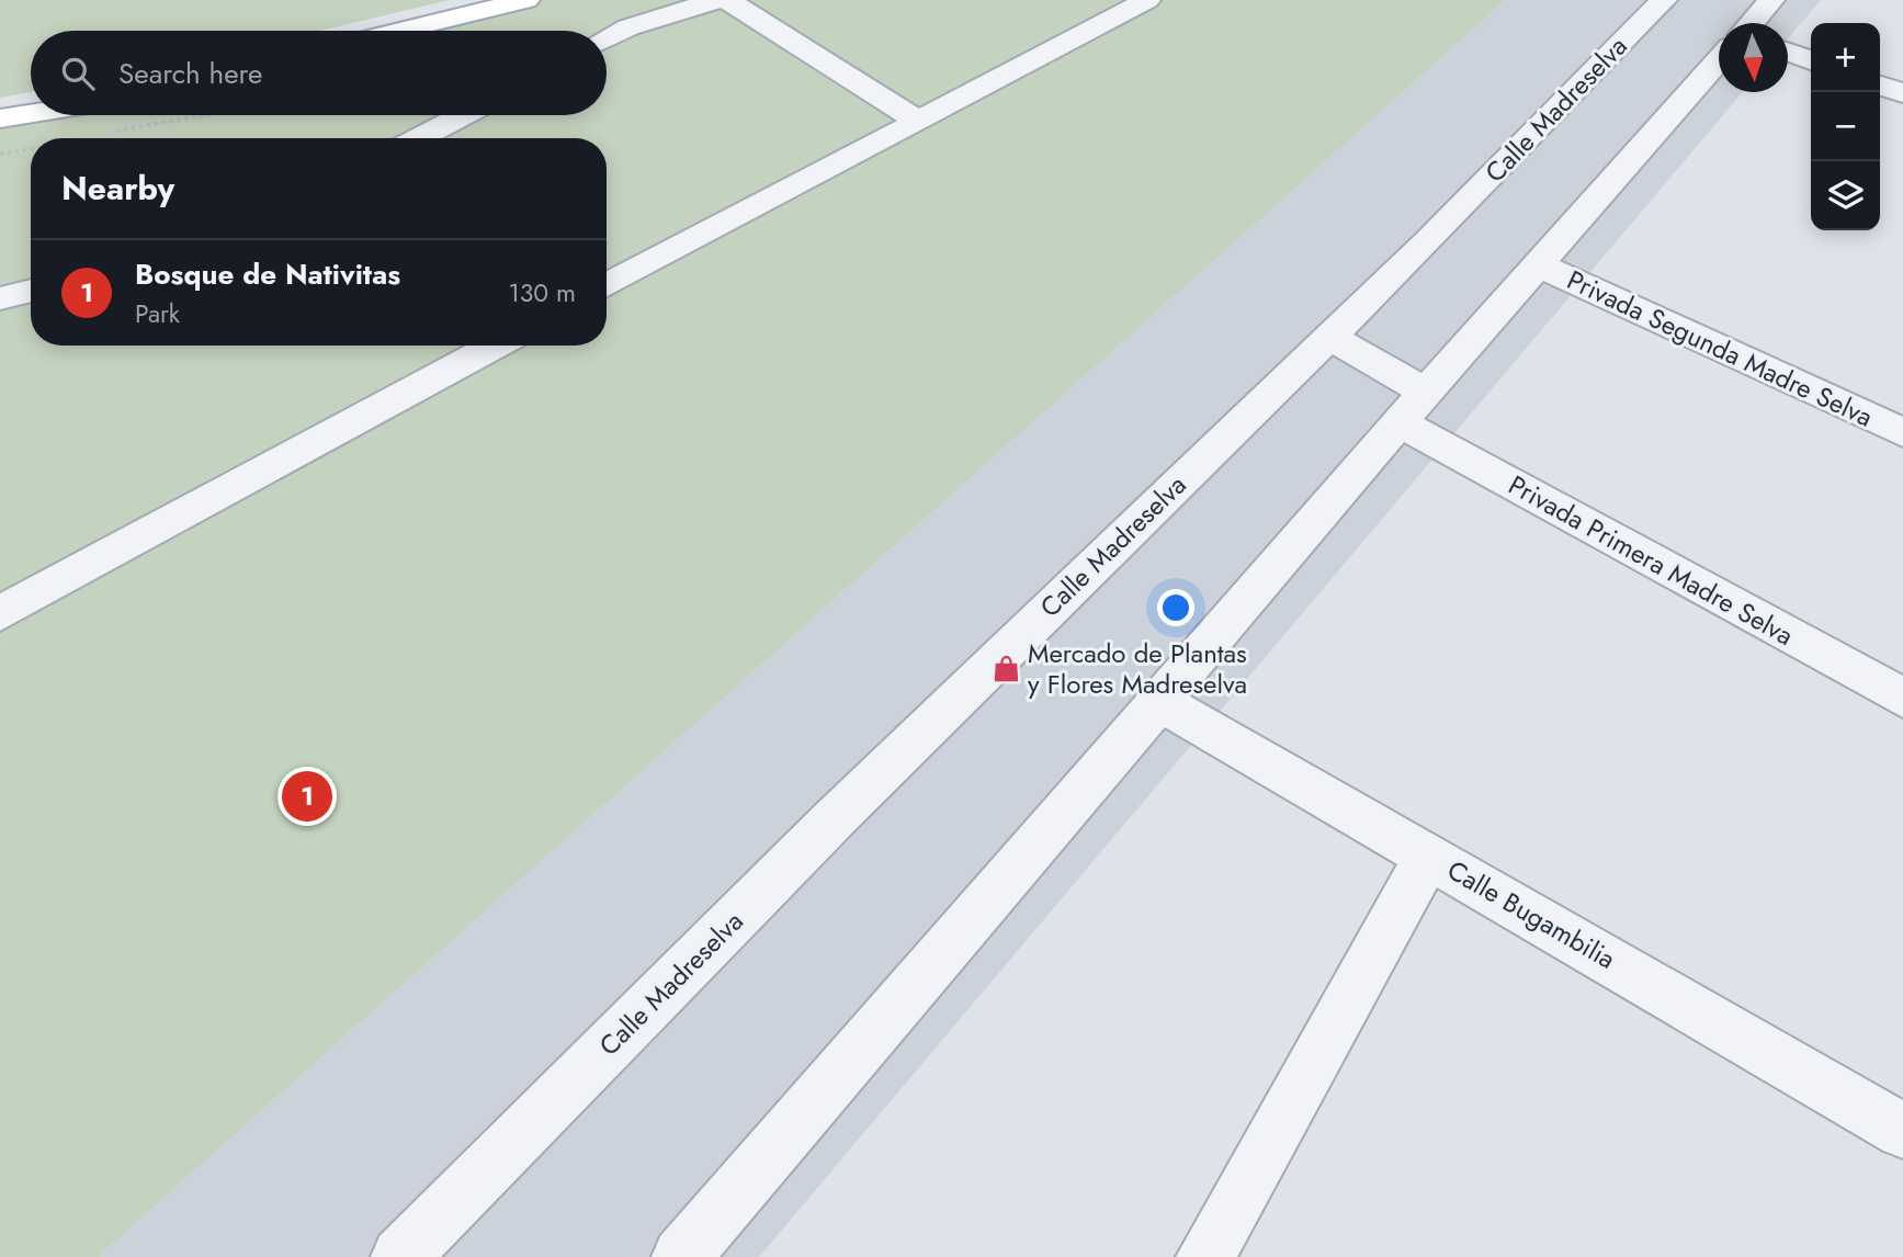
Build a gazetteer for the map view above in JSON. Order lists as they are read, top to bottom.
{
  "streets": {
    "street": [
      "Calle Madreselva",
      "Privada Segunda Madre Selva",
      "Privada Primera Madre Selva",
      "Calle Bugambilia"
    ]
  },
  "crossings": [
    ["Calle Madreselva", "Privada Primera Madre Selva"]
  ],
  "places": {
    "shop": ["Mercado de Plantas y Flores Madreselva"]
  },
  "north": "bottom",
  "page": {
    "map_buttons": ["+", "−"],
    "search": "Search here",
    "heading": "Nearby",
    "list": [
      {
        "mark": "1",
        "name": "Bosque de Nativitas",
        "note": "Park",
        "value": "130 m"
      }
    ],
    "pins": "1"
  }
}
